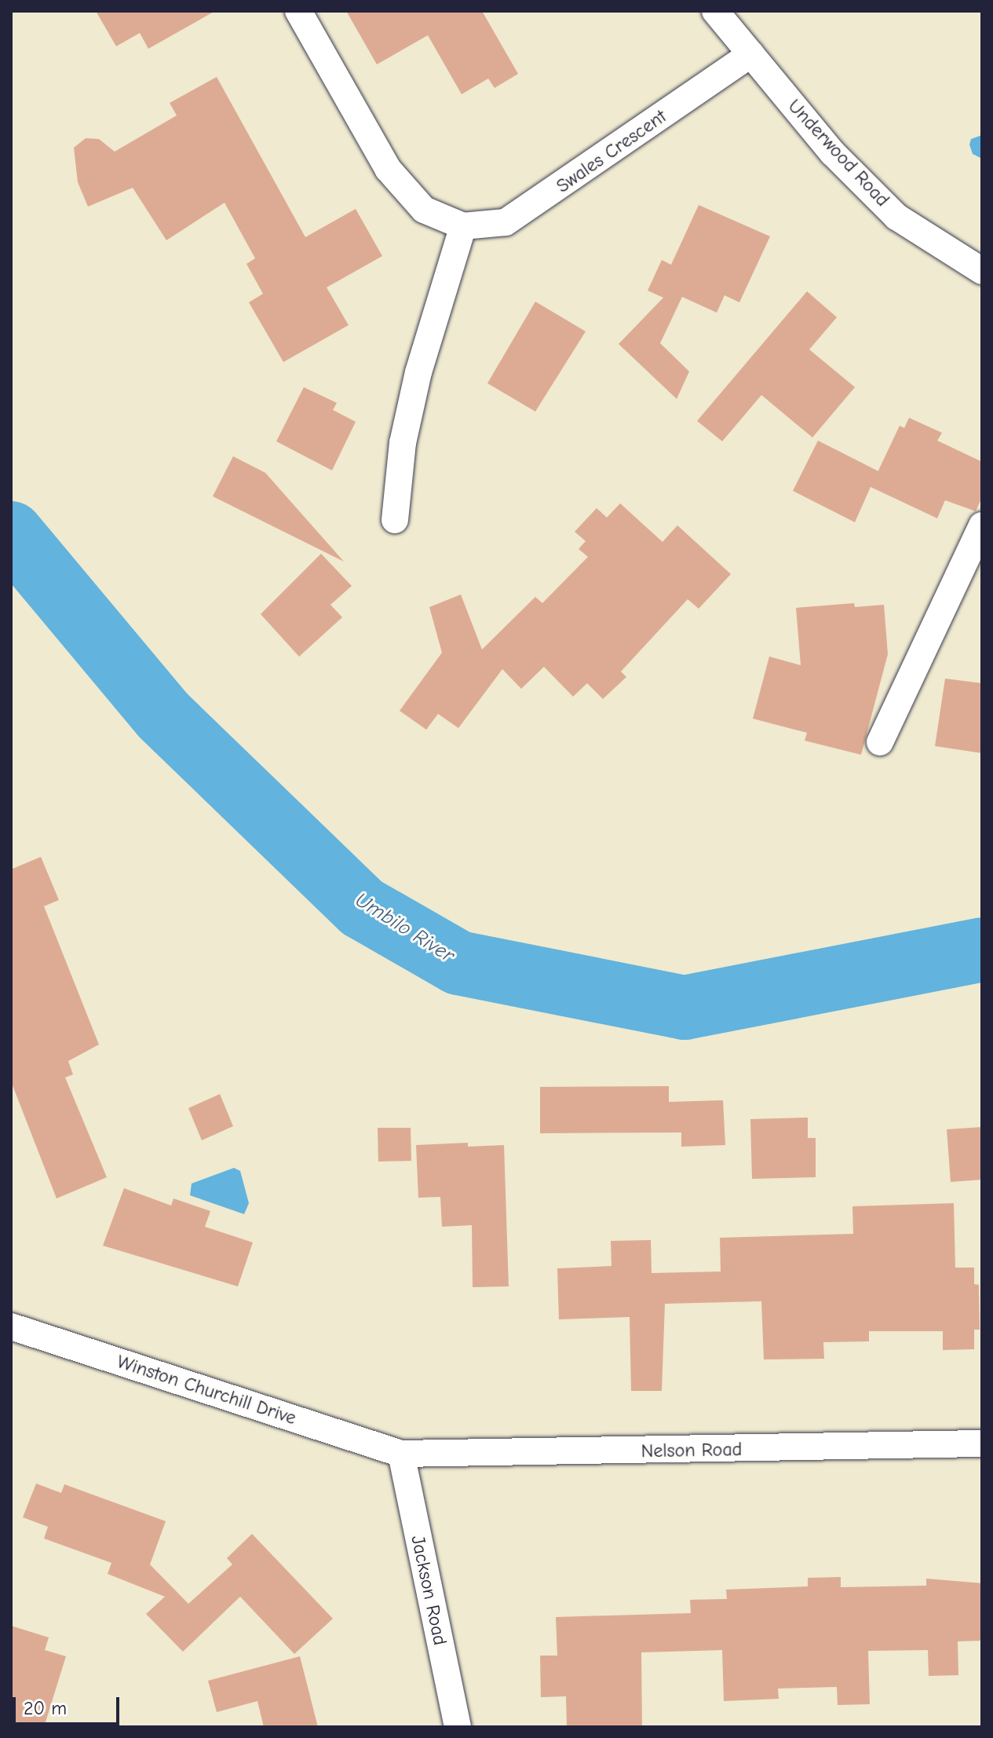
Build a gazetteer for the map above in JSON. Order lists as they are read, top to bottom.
{
  "streets": {
    "street": [
      "Swales Crescent",
      "Underwood Road",
      "Winston Churchill Drive",
      "Nelson Road",
      "Jackson Road"
    ]
  },
  "crossings": [
    ["Swales Crescent", "Underwood Road"],
    ["Winston Churchill Drive", "Nelson Road"],
    ["Winston Churchill Drive", "Jackson Road"],
    ["Nelson Road", "Jackson Road"]
  ],
  "water": ["Umbilo River"],
  "scale_bar": "20 m"
}
